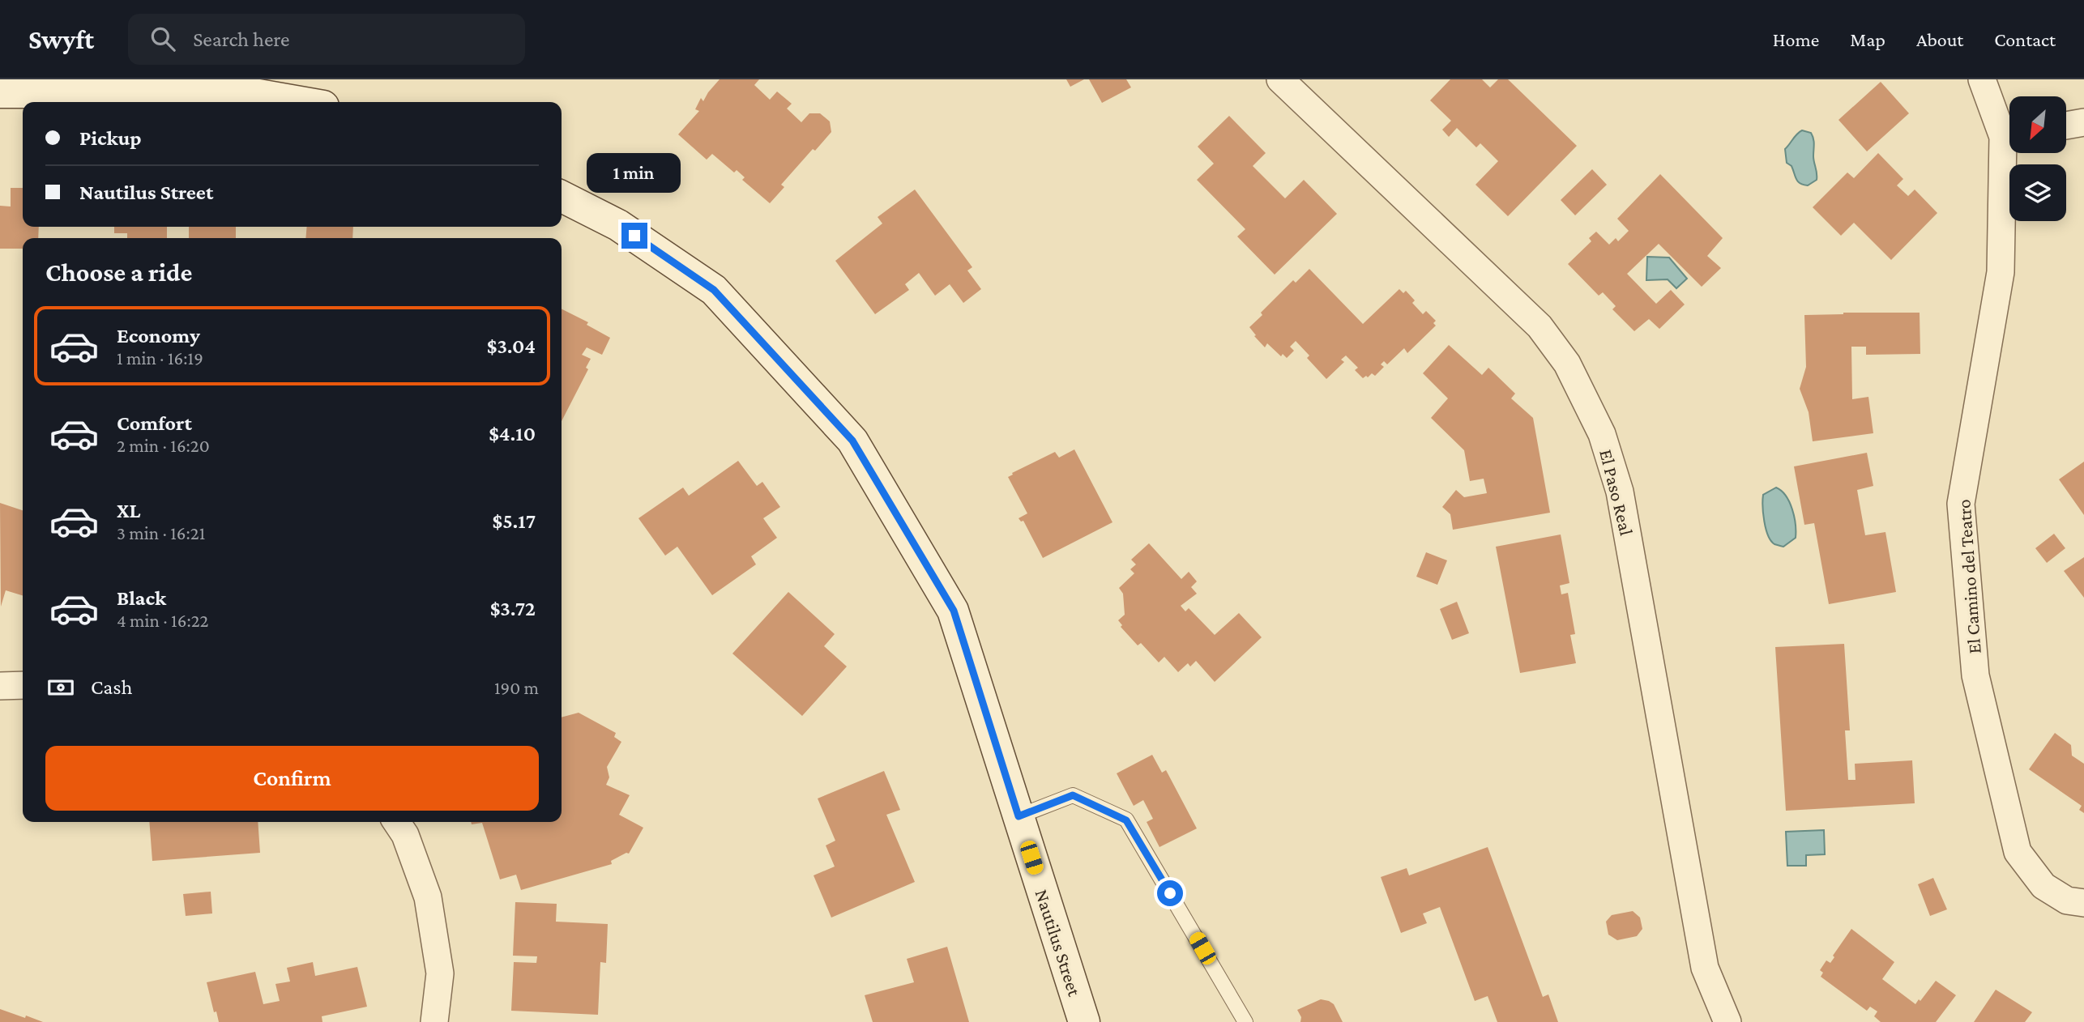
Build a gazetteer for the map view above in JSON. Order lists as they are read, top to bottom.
{
  "streets": {
    "main road": ["Nautilus Street"],
    "street": ["El Paso Real", "El Camino del Teatro"]
  },
  "north": "bottom left",
  "page": {
    "header": "Swyft",
    "search": "Search here",
    "nav": [
      "Home",
      "Map",
      "About",
      "Contact"
    ],
    "banner": ["Pickup", "Nautilus Street"],
    "bubble": "1 min",
    "heading": "Choose a ride",
    "list": [
      {
        "name": "Economy",
        "note": "1 min · 16:19",
        "value": "$3.04"
      },
      {
        "name": "Comfort",
        "note": "2 min · 16:20",
        "value": "$4.10"
      },
      {
        "name": "XL",
        "note": "3 min · 16:21",
        "value": "$5.17"
      },
      {
        "name": "Black",
        "note": "4 min · 16:22",
        "value": "$3.72"
      }
    ],
    "pay": ["Cash", "190 m"],
    "buttons": "Confirm"
  }
}
